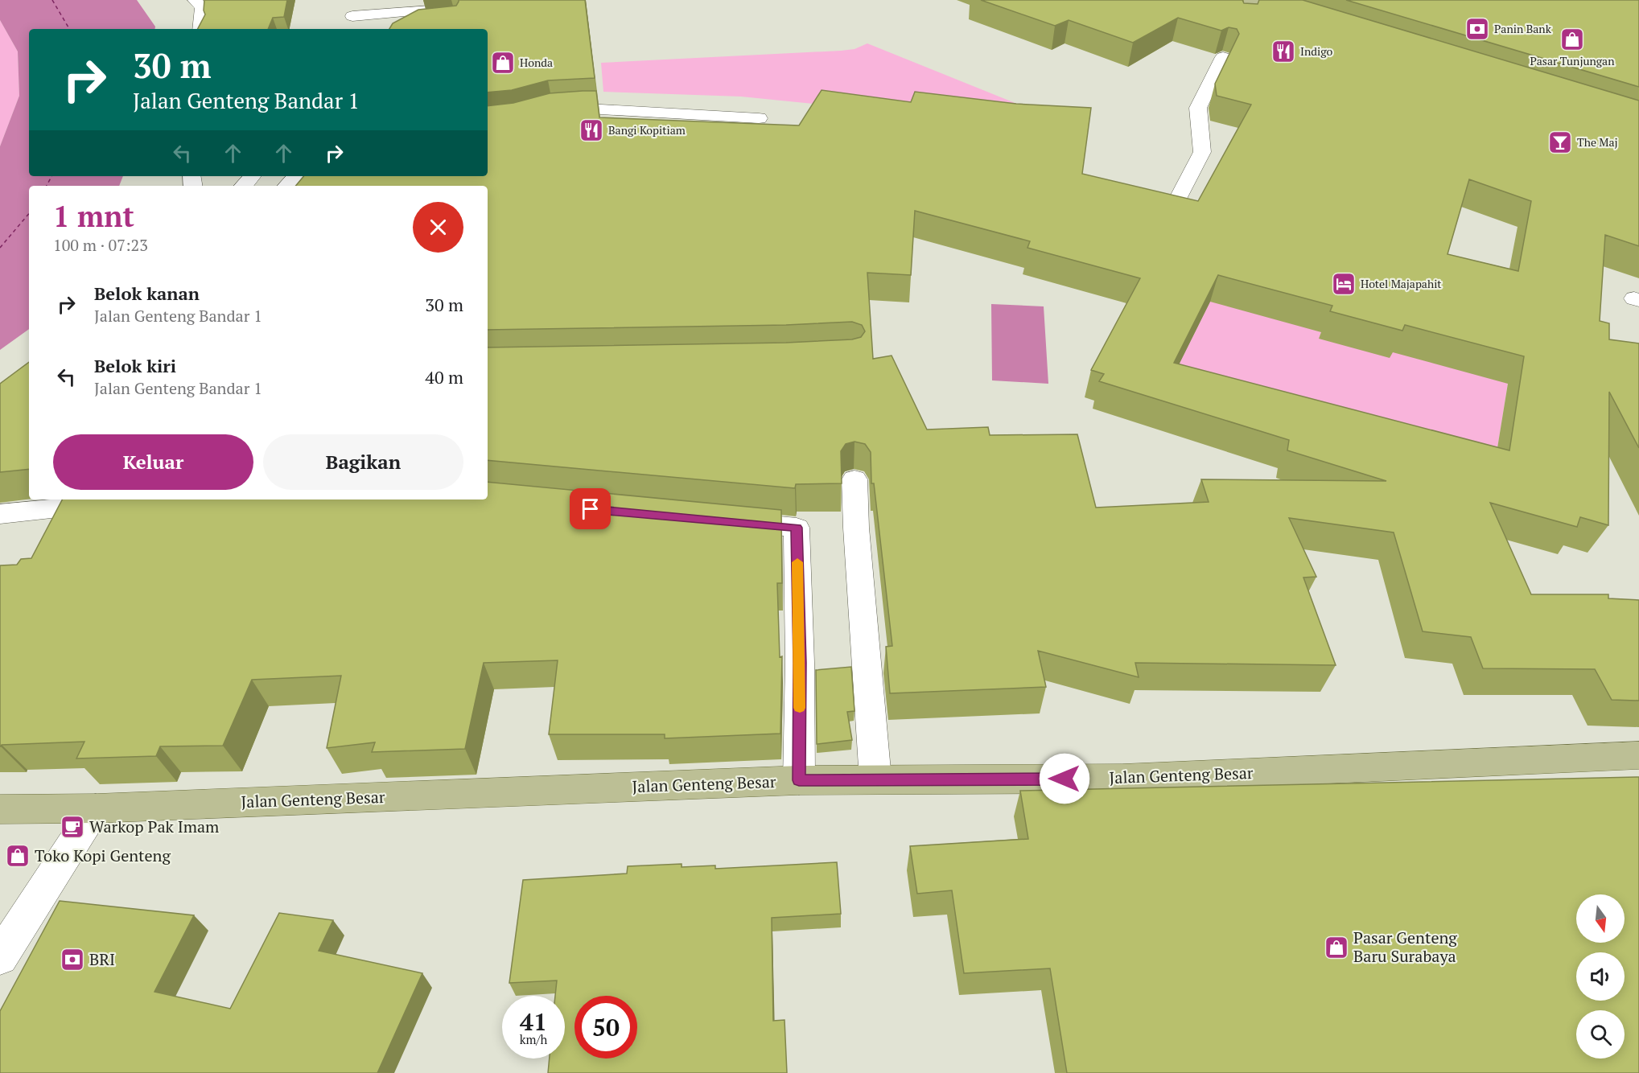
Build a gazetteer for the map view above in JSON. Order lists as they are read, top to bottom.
{
  "streets": {
    "main road": ["Jalan Genteng Besar"]
  },
  "places": {
    "bank": ["Panin Bank", "BRI"],
    "shop": [
      "Pasar Tunjungan",
      "Honda",
      "Toko Kopi Genteng",
      "Pasar Genteng Baru Surabaya"
    ],
    "restaurant": ["Indigo", "Bangi Kopitiam"],
    "bar": ["The Maj"],
    "hotel": ["Hotel Majapahit"],
    "cafe": ["Warkop Pak Imam"]
  },
  "north": "bottom",
  "page": {
    "turn": ["30 m", "Jalan Genteng Bandar 1"],
    "heading": ["1 mnt", "100 m · 07:23"],
    "list": [
      {
        "name": "Belok kanan",
        "note": "Jalan Genteng Bandar 1",
        "value": "30 m"
      },
      {
        "name": "Belok kiri",
        "note": "Jalan Genteng Bandar 1",
        "value": "40 m"
      }
    ],
    "buttons": ["Keluar", "Bagikan"],
    "speed": "41 km/h",
    "limit": "50"
  }
}
